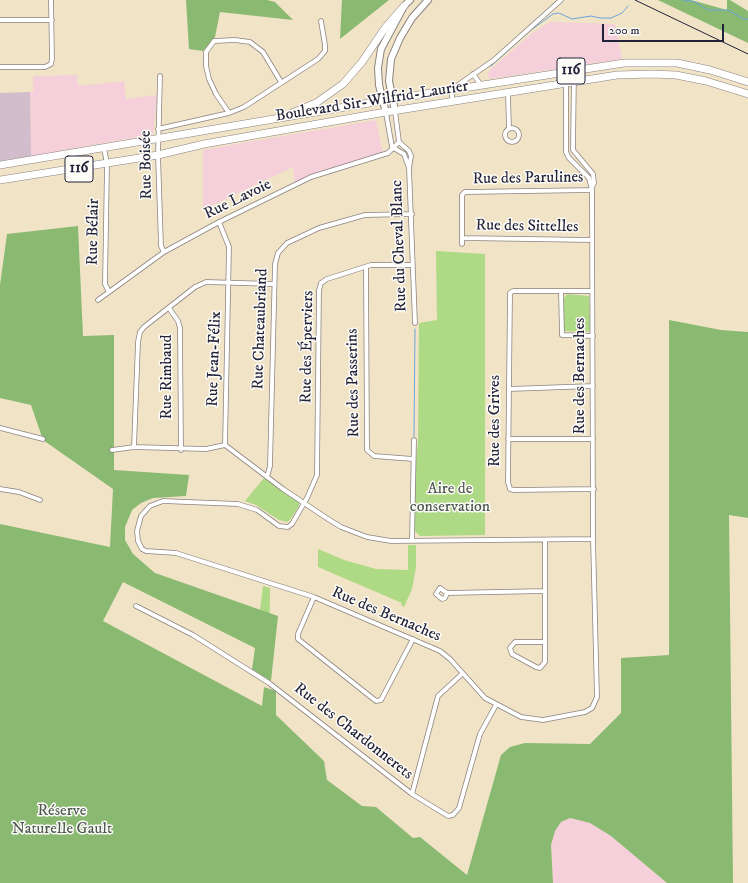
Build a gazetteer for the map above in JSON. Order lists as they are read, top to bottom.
{
  "streets": {
    "main road": ["116", "Boulevard Sir-Wilfrid-Laurier"],
    "street": [
      "Rue Boisée",
      "Rue des Parulines",
      "Rue Lavoie",
      "Rue des Sittelles",
      "Rue Bélair",
      "Rue du Cheval Blanc",
      "Rue Chateaubriand",
      "Rue des Éperviers",
      "Rue Jean-Félix",
      "Rue des Bernaches",
      "Rue Rimbaud",
      "Rue des Passerins",
      "Rue des Grives",
      "Rue des Chardonnerets"
    ]
  },
  "crossings": [
    ["Boulevard Sir-Wilfrid-Laurier", "Rue Boisée"],
    ["Boulevard Sir-Wilfrid-Laurier", "Rue Bélair"],
    ["Boulevard Sir-Wilfrid-Laurier", "Rue des Bernaches"],
    ["Rue Boisée", "Rue Lavoie"],
    ["Rue des Parulines", "Rue des Sittelles"],
    ["Rue des Parulines", "Rue des Bernaches"],
    ["Rue Lavoie", "Rue Bélair"],
    ["Rue Lavoie", "Rue du Cheval Blanc"],
    ["Rue Lavoie", "Rue Jean-Félix"],
    ["Rue des Sittelles", "Rue des Bernaches"],
    ["Rue du Cheval Blanc", "Rue Chateaubriand"],
    ["Rue du Cheval Blanc", "Rue des Éperviers"],
    ["Rue des Éperviers", "Rue des Bernaches"],
    ["Rue des Éperviers", "Rue des Passerins"],
    ["Rue des Bernaches", "Rue des Grives"],
    ["Rue des Bernaches", "Rue des Chardonnerets"]
  ],
  "parks": ["Aire de conservation", "Réserve Naturelle Gault"],
  "scale_bar": "200 m"
}
